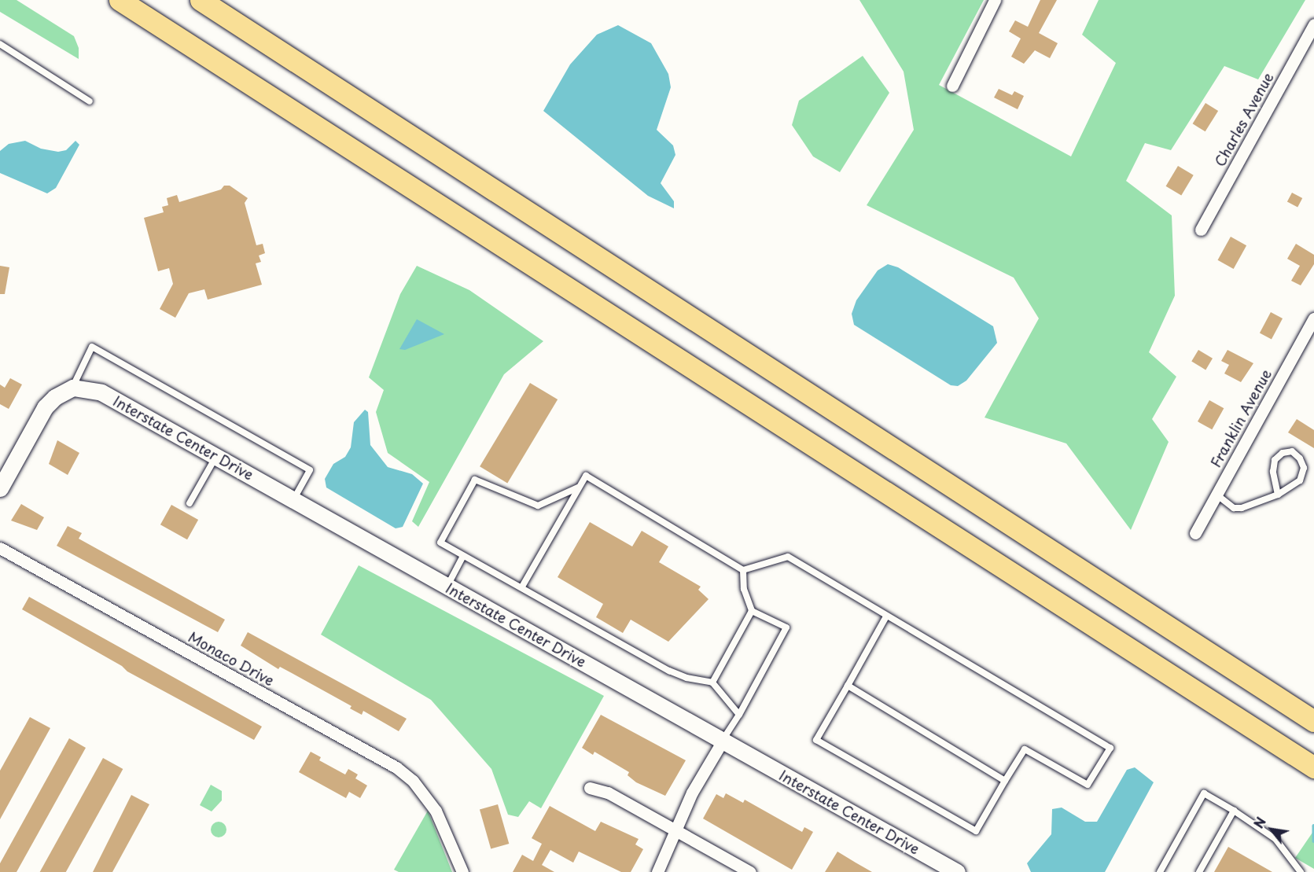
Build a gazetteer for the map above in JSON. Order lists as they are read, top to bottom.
{
  "streets": {
    "street": [
      "Charles Avenue",
      "Franklin Avenue",
      "Interstate Center Drive",
      "Monaco Drive"
    ]
  },
  "north": "top left"
}
